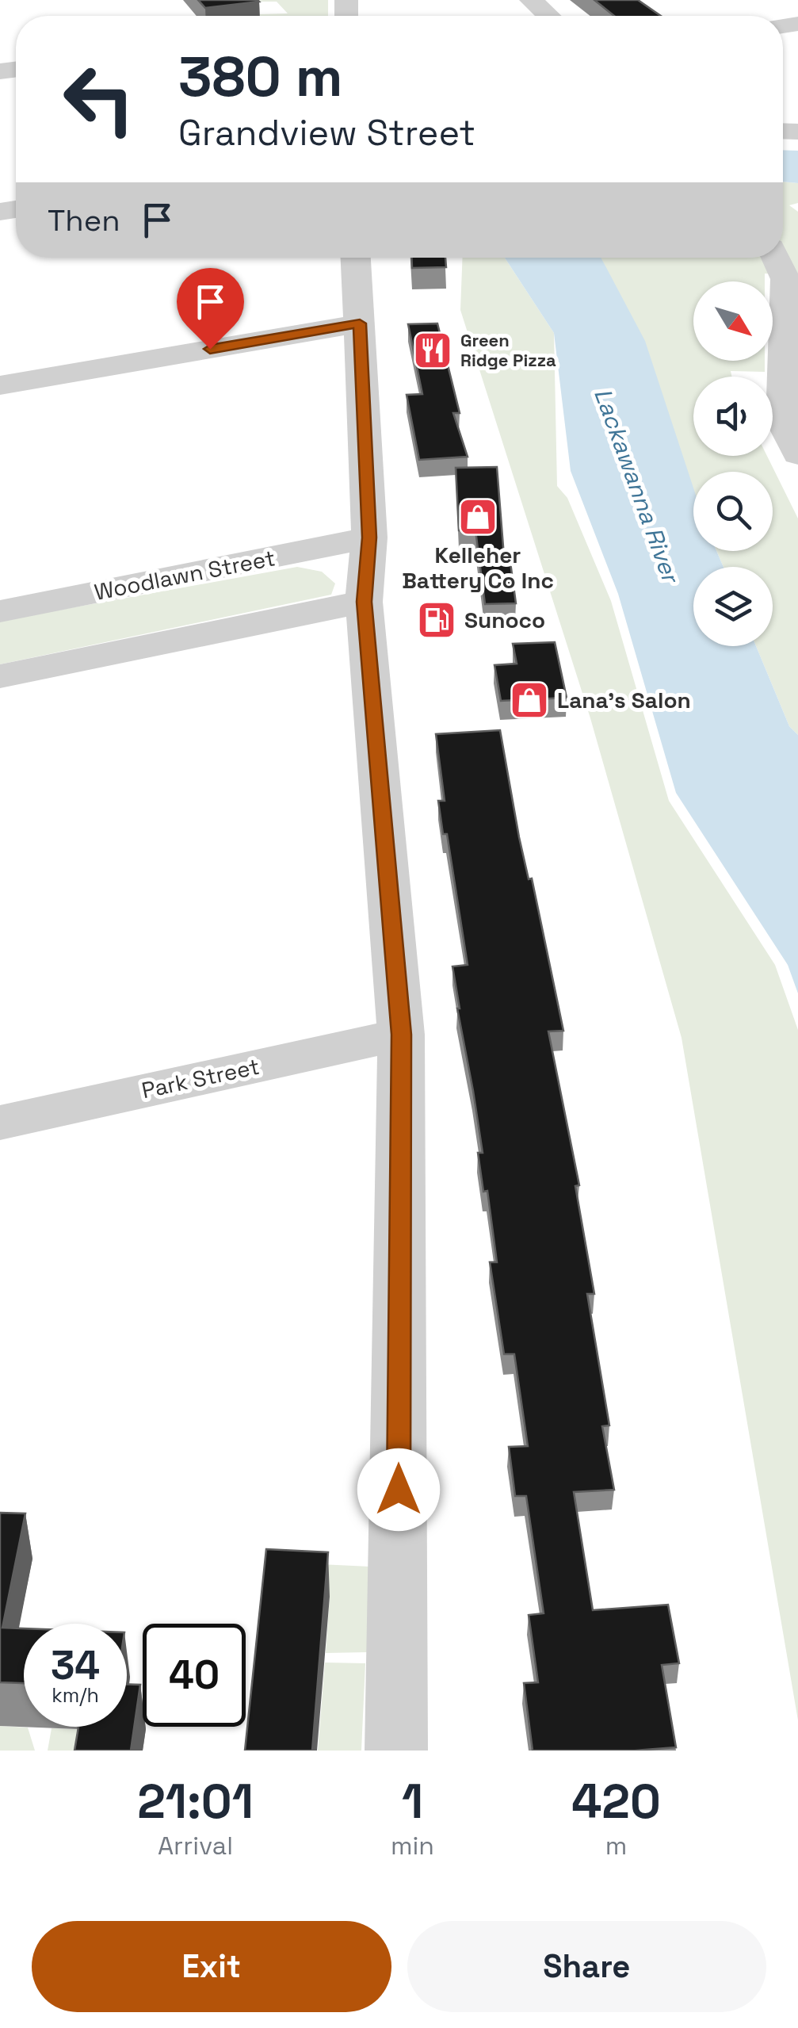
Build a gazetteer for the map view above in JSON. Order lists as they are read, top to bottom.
{
  "streets": {
    "street": ["Woodlawn Street", "Park Street"]
  },
  "water": ["Lackawanna River"],
  "places": {
    "restaurant": ["Green Ridge Pizza"],
    "shop": ["Kelleher Battery Co Inc", "Lana's Salon"],
    "fuel station": ["Sunoco"]
  },
  "north": "bottom right",
  "page": {
    "turn": ["380 m", "Grandview Street"],
    "then": "Then",
    "speed": "34 km/h",
    "limit": "40",
    "eta": [
      "21:01",
      "Arrival",
      "1",
      "min",
      "420",
      "m"
    ],
    "buttons": ["Exit", "Share"]
  }
}
